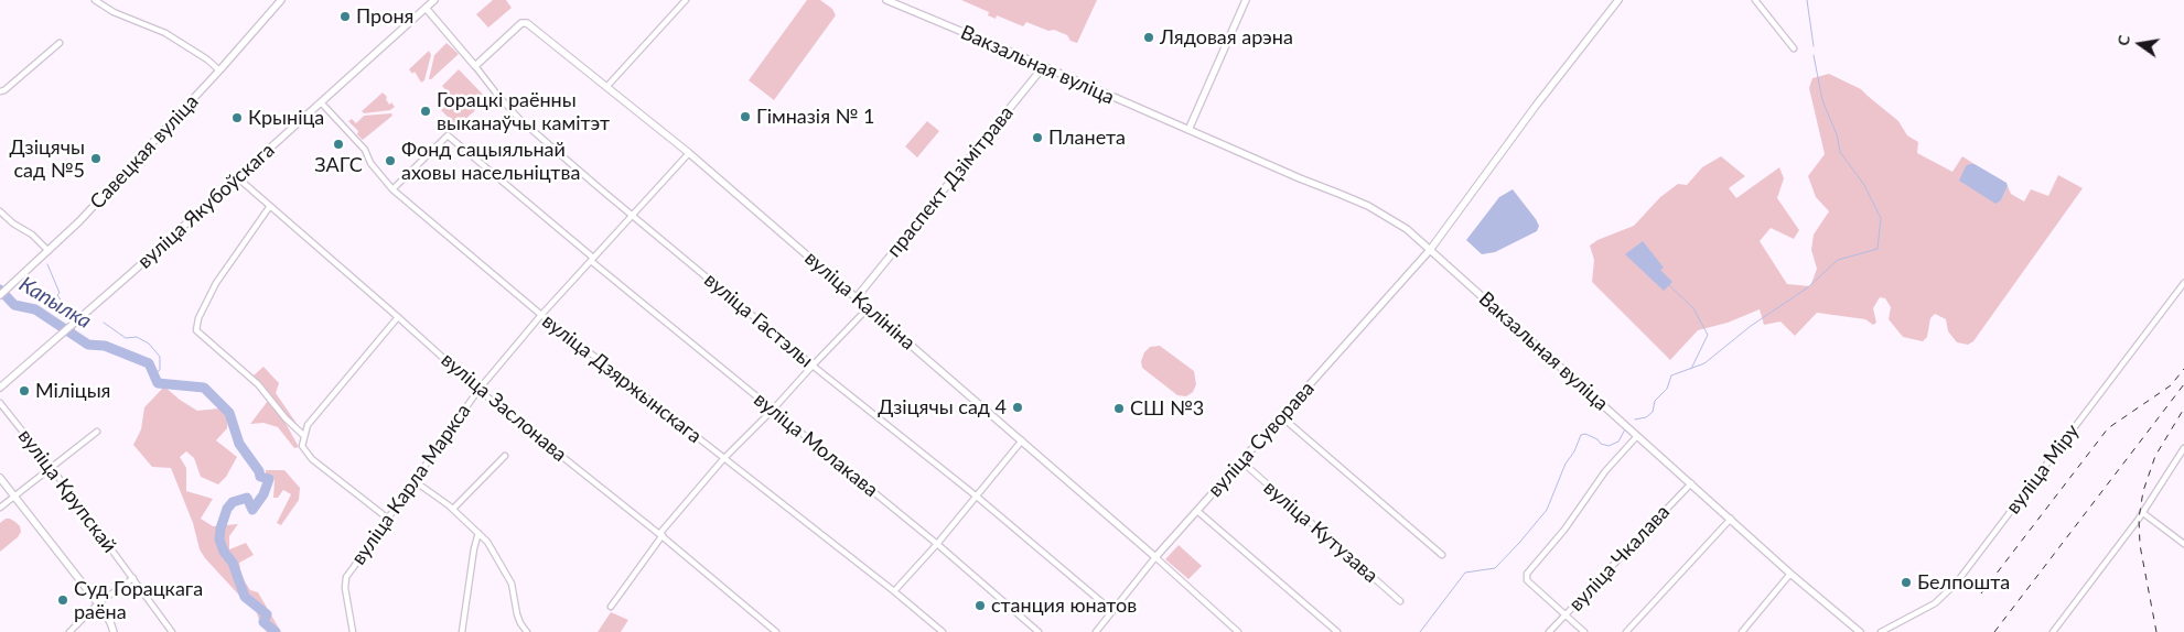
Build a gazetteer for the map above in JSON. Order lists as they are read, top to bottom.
{
  "streets": {
    "main road": [
      "Вакзальная вуліца",
      "Савецкая вуліца",
      "праспект Дзімітрава",
      "вуліца Якубоўскага",
      "вуліца Калініна",
      "вуліца Гастэлы",
      "вуліца Суворава"
    ],
    "street": [
      "вуліца Дзяржынскага",
      "вуліца Заслонава",
      "вуліца Молакава",
      "вуліца Міру",
      "вуліца Карла Маркса",
      "вуліца Крупскай",
      "вуліца Кутузава",
      "вуліца Чкалава"
    ]
  },
  "crossings": [
    ["Вакзальная вуліца", "праспект Дзімітрава"],
    ["Вакзальная вуліца", "вуліца Суворава"],
    ["Вакзальная вуліца", "вуліца Чкалава"],
    ["праспект Дзімітрава", "вуліца Калініна"],
    ["вуліца Якубоўскага", "вуліца Гастэлы"],
    ["вуліца Якубоўскага", "вуліца Дзяржынскага"],
    ["вуліца Якубоўскага", "вуліца Заслонава"],
    ["вуліца Калініна", "вуліца Гастэлы"],
    ["вуліца Калініна", "вуліца Суворава"],
    ["вуліца Калініна", "вуліца Карла Маркса"],
    ["вуліца Гастэлы", "вуліца Суворава"],
    ["вуліца Гастэлы", "вуліца Карла Маркса"],
    ["вуліца Дзяржынскага", "вуліца Молакава"],
    ["вуліца Дзяржынскага", "вуліца Карла Маркса"],
    ["вуліца Заслонава", "вуліца Карла Маркса"],
    ["вуліца Суворава", "вуліца Кутузава"],
    ["вуліца Молакава", "вуліца Карла Маркса"]
  ],
  "water": ["Капылка"],
  "places": [
    "Проня",
    "Лядовая арэна",
    "Горацкі раённы выканаўчы камітэт",
    "Гімназія № 1",
    "Крыніца",
    "Планета",
    "ЗАГС",
    "Дзіцячы сад №5",
    "Фонд сацыяльнай аховы насельніцтва",
    "Міліцыя",
    "Дзіцячы сад 4",
    "СШ №3",
    "Белпошта",
    "Суд Горацкага раёна",
    "станция юнатов"
  ],
  "north": "left"
}
